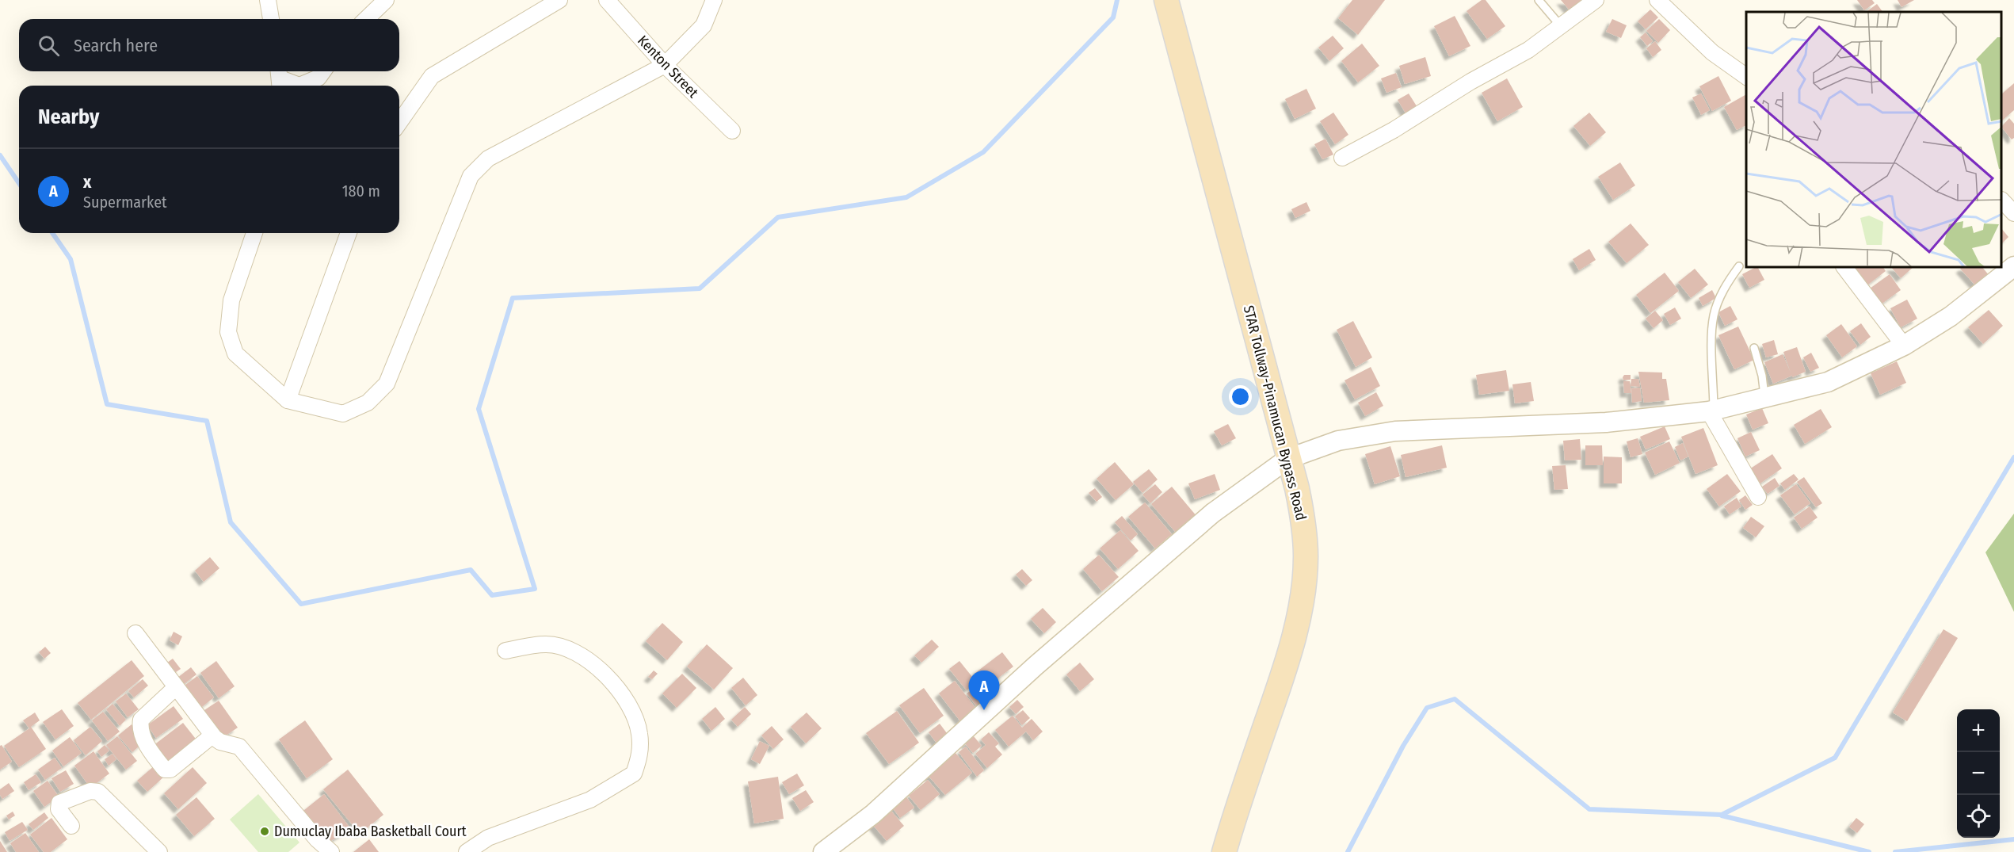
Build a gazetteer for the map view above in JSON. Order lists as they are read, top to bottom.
{
  "streets": {
    "main road": ["STAR Tollway-Pinamucan Bypass Road"],
    "street": ["Kenton Street"]
  },
  "places": ["Dumuclay Ibaba Basketball Court"],
  "page": {
    "search": "Search here",
    "heading": "Nearby",
    "list": [
      {
        "mark": "A",
        "name": "x",
        "note": "Supermarket",
        "value": "180 m"
      }
    ],
    "pins": "A",
    "map_buttons": ["+", "−"]
  }
}
